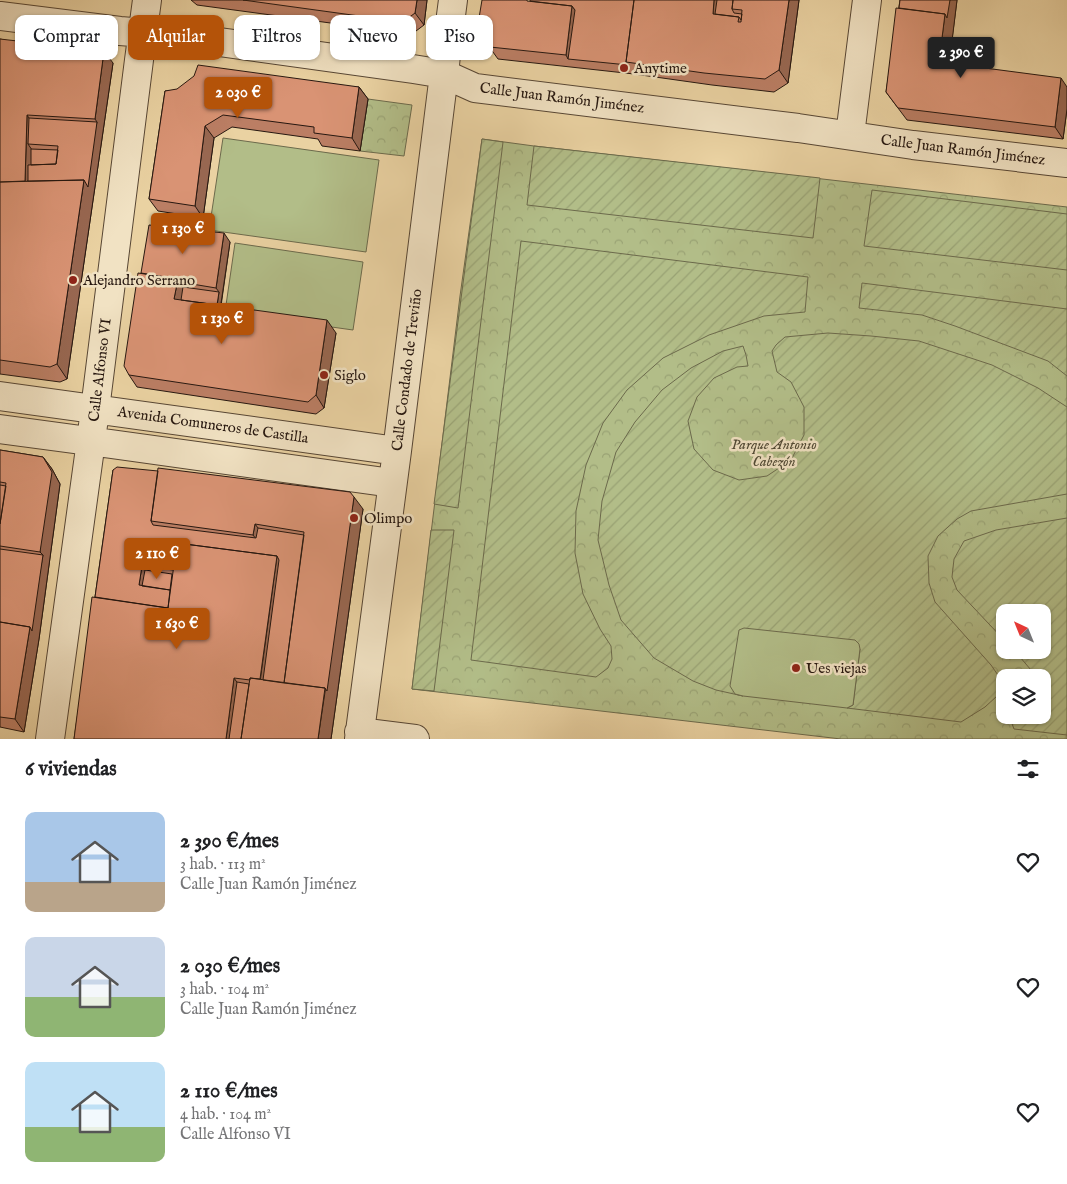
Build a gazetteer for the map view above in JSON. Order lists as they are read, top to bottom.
{
  "streets": {
    "street": [
      "Calle Juan Ramón Jiménez",
      "Calle Alfonso VI",
      "Calle Condado de Treviño",
      "Avenida Comuneros de Castilla"
    ]
  },
  "crossings": [
    ["Calle Juan Ramón Jiménez", "Calle Condado de Treviño"],
    ["Calle Alfonso VI", "Avenida Comuneros de Castilla"],
    ["Calle Condado de Treviño", "Avenida Comuneros de Castilla"]
  ],
  "parks": ["Parque Antonio Cabezón"],
  "places": [
    "Anytime",
    "Alejandro Serrano",
    "Siglo",
    "Olimpo",
    "Ues viejas"
  ],
  "north": "top left",
  "page": {
    "chip": [
      "Comprar",
      "Alquilar",
      "Filtros",
      "Nuevo",
      "Piso"
    ],
    "price": [
      "2 390 €",
      "2 030 €",
      "1 130 €",
      "1 130 €",
      "2 110 €",
      "1 630 €"
    ],
    "heading": "6 viviendas",
    "list": [
      {
        "name": "2 390 €/mes",
        "note": "3 hab. · 113 m² · Calle Juan Ramón Jiménez"
      },
      {
        "name": "2 030 €/mes",
        "note": "3 hab. · 104 m² · Calle Juan Ramón Jiménez"
      },
      {
        "name": "2 110 €/mes",
        "note": "4 hab. · 104 m² · Calle Alfonso VI"
      }
    ]
  }
}
